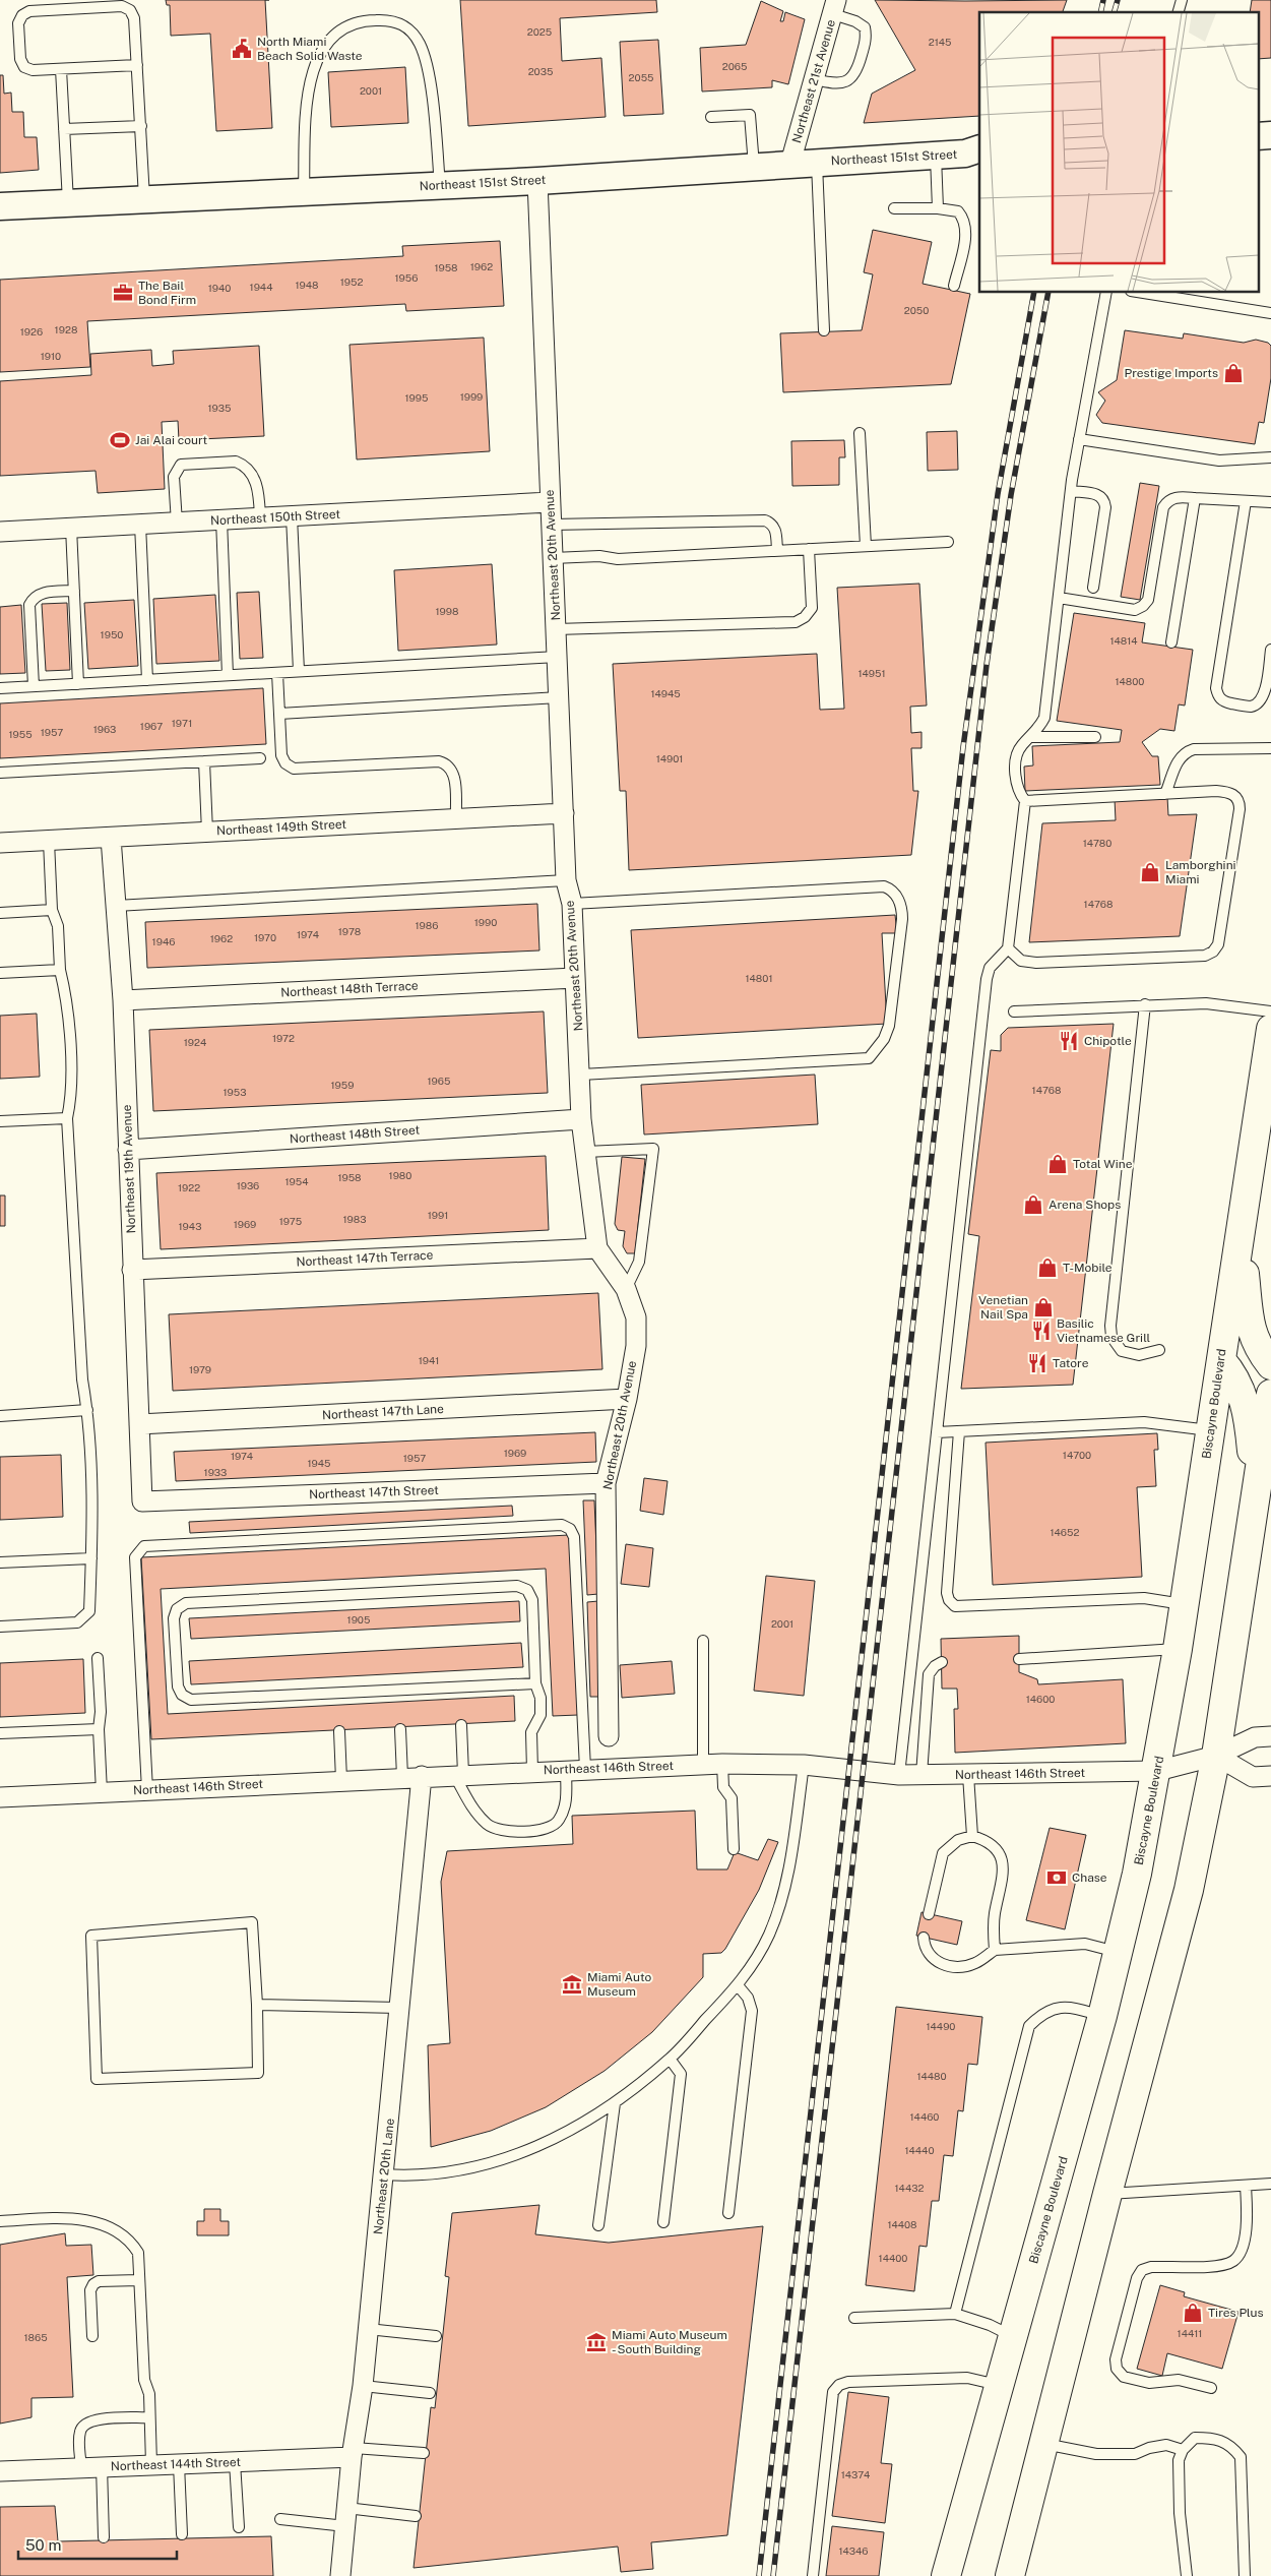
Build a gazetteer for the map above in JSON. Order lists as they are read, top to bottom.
{
  "streets": {
    "main road": ["Biscayne Boulevard"],
    "street": [
      "Northeast 21st Avenue",
      "Northeast 151st Street",
      "Northeast 150th Street",
      "Northeast 20th Avenue",
      "Northeast 149th Street",
      "Northeast 148th Terrace",
      "Northeast 148th Street",
      "Northeast 19th Avenue",
      "Northeast 147th Terrace",
      "Northeast 147th Lane",
      "Northeast 147th Street",
      "Northeast 146th Street",
      "Northeast 20th Lane",
      "Northeast 144th Street"
    ]
  },
  "crossings": [
    ["Northeast 21st Avenue", "Northeast 151st Street"],
    ["Northeast 151st Street", "Northeast 20th Avenue"],
    ["Northeast 150th Street", "Northeast 20th Avenue"],
    ["Northeast 20th Avenue", "Northeast 149th Street"],
    ["Northeast 20th Avenue", "Northeast 148th Terrace"],
    ["Northeast 20th Avenue", "Northeast 148th Street"],
    ["Northeast 20th Avenue", "Northeast 147th Terrace"],
    ["Northeast 20th Avenue", "Northeast 147th Lane"],
    ["Northeast 20th Avenue", "Northeast 147th Street"],
    ["Northeast 149th Street", "Northeast 19th Avenue"],
    ["Northeast 148th Terrace", "Northeast 19th Avenue"],
    ["Northeast 148th Street", "Northeast 19th Avenue"],
    ["Northeast 19th Avenue", "Northeast 147th Terrace"],
    ["Northeast 19th Avenue", "Northeast 147th Lane"],
    ["Northeast 19th Avenue", "Northeast 147th Street"],
    ["Biscayne Boulevard", "Northeast 146th Street"],
    ["Northeast 146th Street", "Northeast 20th Lane"],
    ["Northeast 20th Lane", "Northeast 144th Street"]
  ],
  "places": {
    "public building": ["North Miami Beach Solid Waste"],
    "office": ["The Bail Bond Firm"],
    "shop": [
      "Prestige Imports",
      "Lamborghini Miami",
      "Total Wine",
      "Arena Shops",
      "T-Mobile",
      "Venetian Nail Spa",
      "Tires Plus"
    ],
    "sports": ["Jai Alai court"],
    "restaurant": ["Chipotle", "Basilic Vietnamese Grill", "Tatore"],
    "bank": ["Chase"],
    "museum": ["Miami Auto Museum", "Miami Auto Museum - South Building"]
  },
  "house_numbers": [
    "2025",
    "2145",
    "2065",
    "2035",
    "2055",
    "2001",
    "1962",
    "1958",
    "1956",
    "1952",
    "1948",
    "1944",
    "1940",
    "2050",
    "1928",
    "1926",
    "1910",
    "1999",
    "1995",
    "1935",
    "1998",
    "1950",
    "14814",
    "14951",
    "14800",
    "14945",
    "1971",
    "1967",
    "1963",
    "1957",
    "1955",
    "14901",
    "14780",
    "14768",
    "1990",
    "1986",
    "1978",
    "1974",
    "1970",
    "1962",
    "1946",
    "14801",
    "1972",
    "1924",
    "1965",
    "1959",
    "14768",
    "1953",
    "1980",
    "1958",
    "1954",
    "1936",
    "1922",
    "1991",
    "1983",
    "1975",
    "1969",
    "1943",
    "1941",
    "1979",
    "1969",
    "14700",
    "1974",
    "1957",
    "1945",
    "1933",
    "14652",
    "1905",
    "2001",
    "14600",
    "14490",
    "14480",
    "14460",
    "14440",
    "14432",
    "14408",
    "14400",
    "14411",
    "1865",
    "14374",
    "14346"
  ],
  "scale_bar": "50 m"
}
